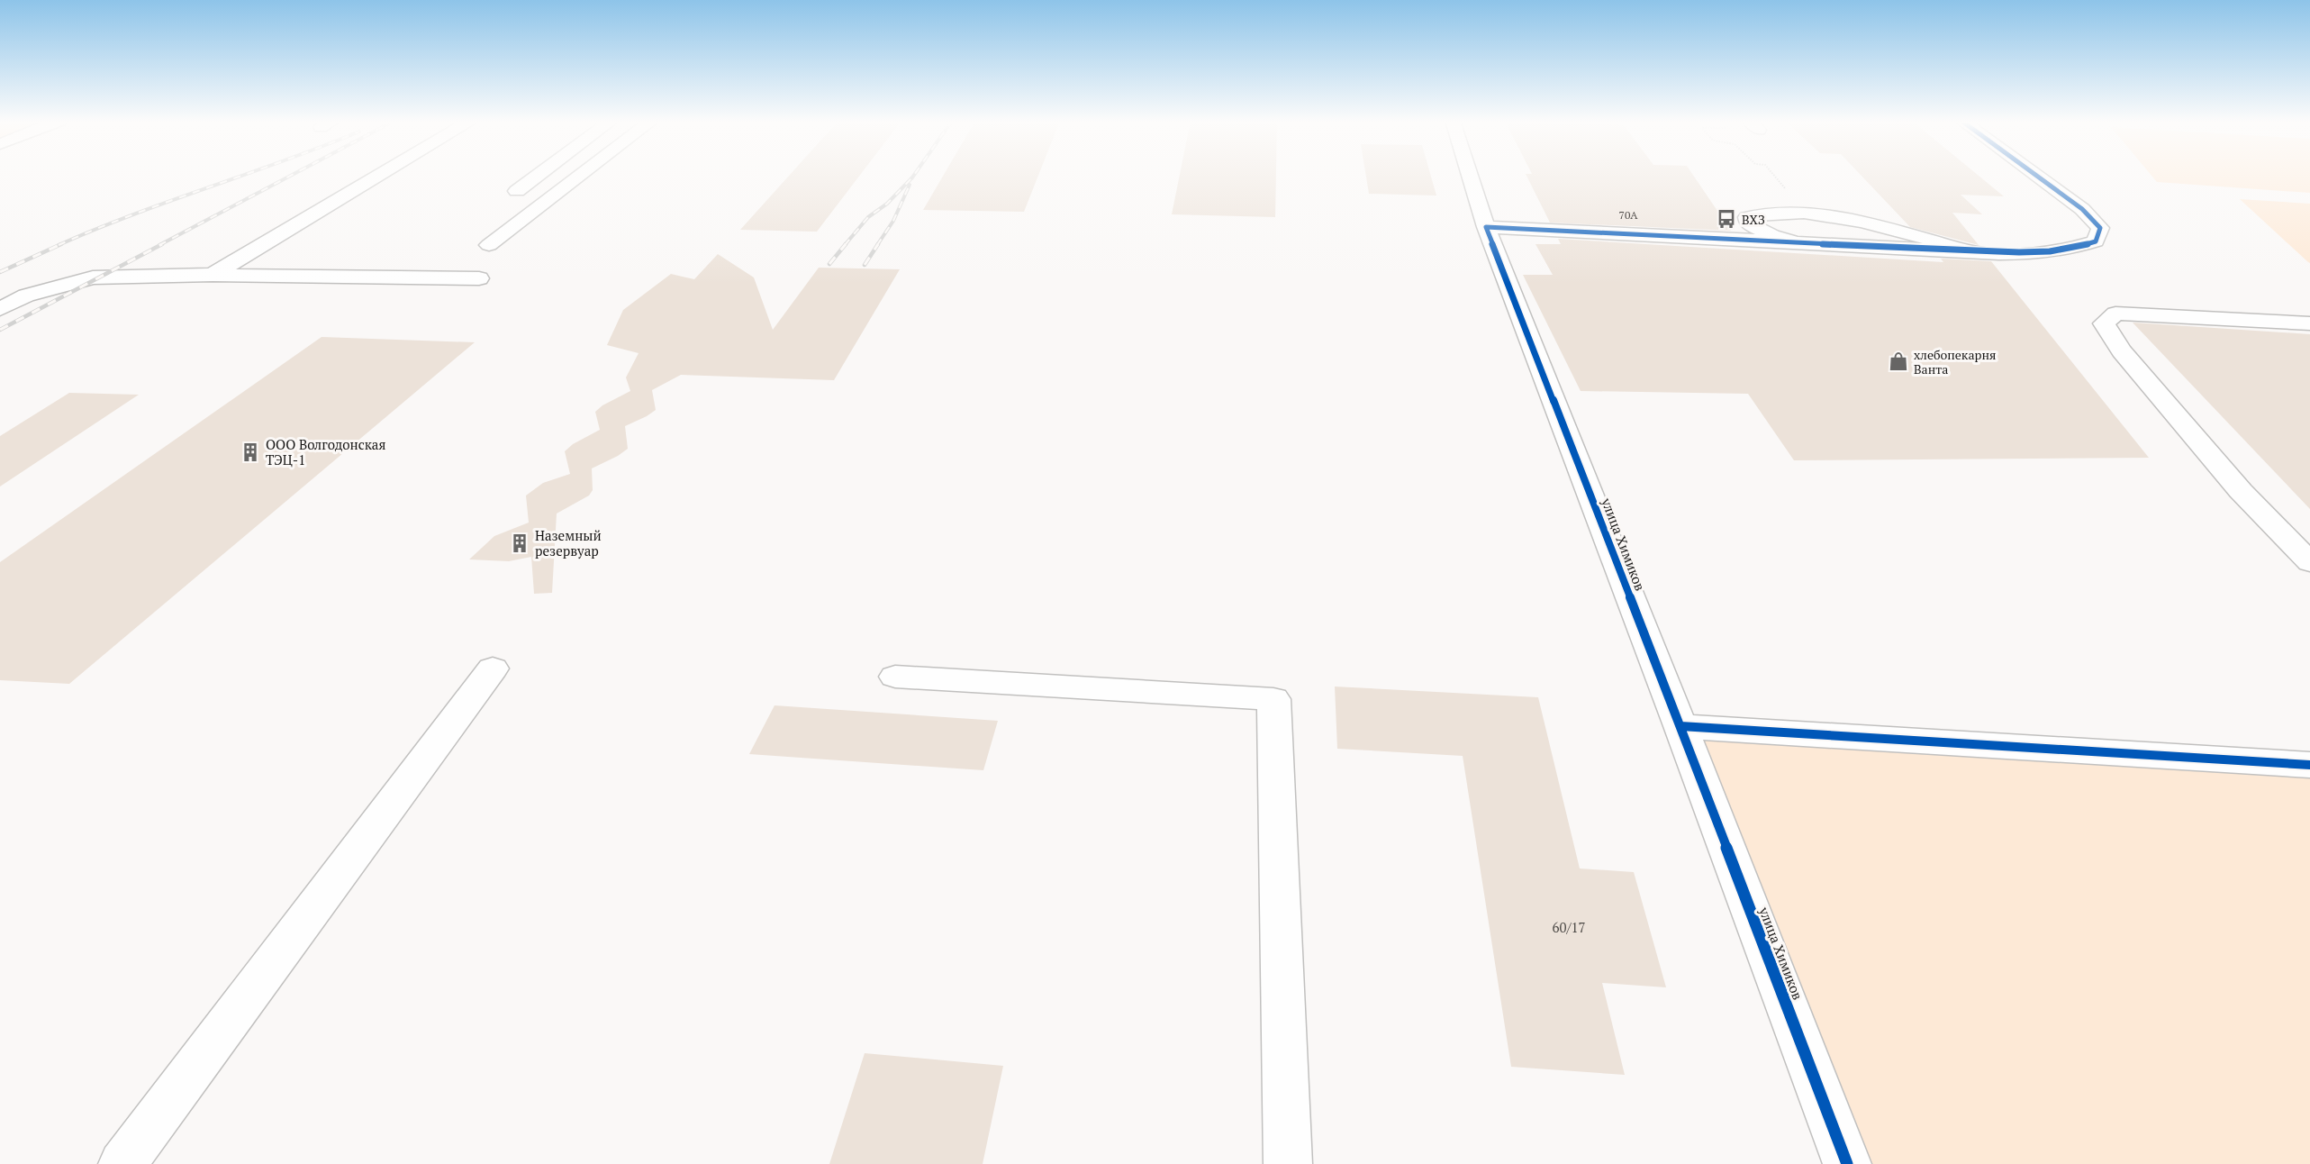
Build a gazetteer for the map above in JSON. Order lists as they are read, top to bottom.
{
  "streets": {
    "street": ["улица Химиков"]
  },
  "places": {
    "bus stop": ["ВХЗ"],
    "shop": ["хлебопекарня Ванта"],
    "building": ["ООО Волгодонская ТЭЦ-1", "Наземный резервуар"]
  },
  "house_numbers": ["70А", "60/17"]
}
